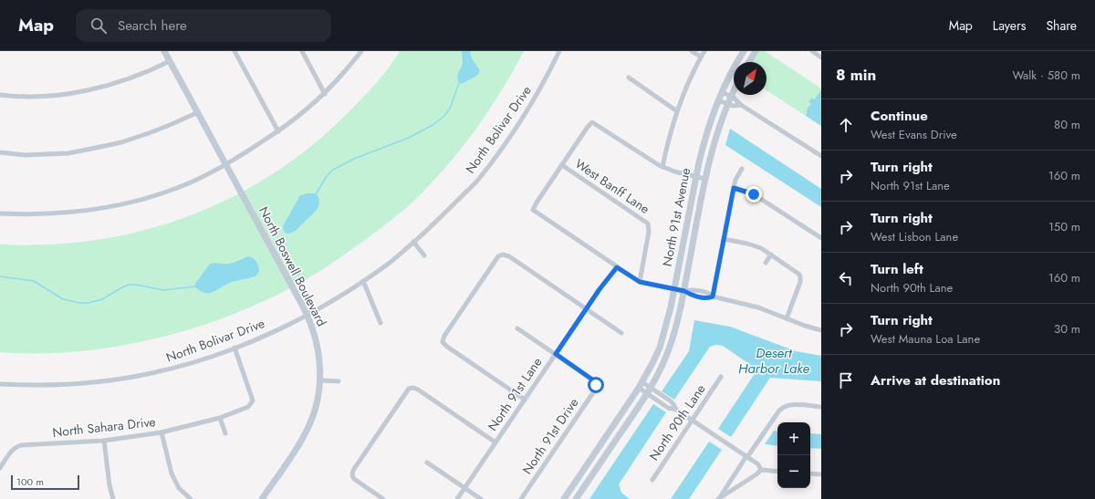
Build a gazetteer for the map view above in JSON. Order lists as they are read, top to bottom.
{
  "streets": {
    "main road": ["North 91st Avenue", "North Boswell Boulevard"],
    "street": [
      "North Bolivar Drive",
      "West Banff Lane",
      "North 91st Lane",
      "North 90th Lane",
      "North Sahara Drive",
      "North 91st Drive"
    ]
  },
  "crossings": [
    ["North Bolivar Drive", "North Boswell Boulevard"],
    ["North Bolivar Drive", "North Sahara Drive"],
    ["North 91st Lane", "North 91st Drive"]
  ],
  "water": ["Desert Harbor Lake"],
  "scale_bar": "100 m",
  "north": "top right",
  "page": {
    "header": "Map",
    "search": "Search here",
    "nav": ["Map", "Layers", "Share"],
    "heading": ["8 min", "Walk · 580 m"],
    "list": [
      ["Continue", "West Evans Drive", "80 m"],
      ["Turn right", "North 91st Lane", "160 m"],
      ["Turn right", "West Lisbon Lane", "150 m"],
      ["Turn left", "North 90th Lane", "160 m"],
      ["Turn right", "West Mauna Loa Lane", "30 m"],
      "Arrive at destination"
    ],
    "map_buttons": ["+", "−"],
    "scale": "100 m"
  }
}
